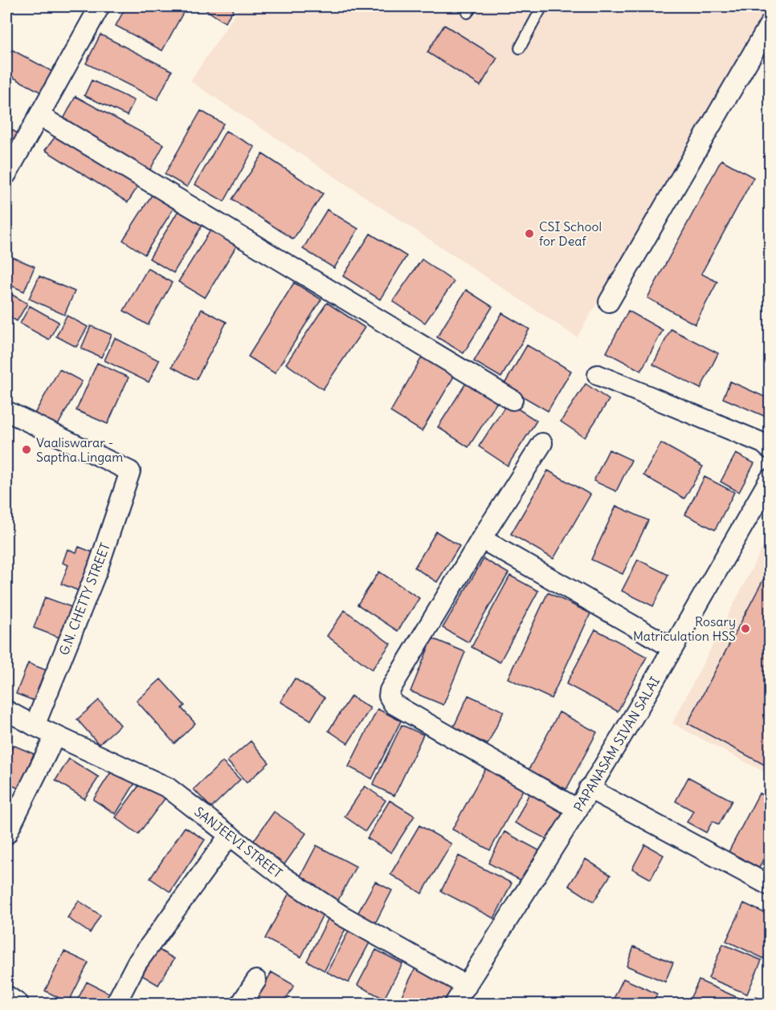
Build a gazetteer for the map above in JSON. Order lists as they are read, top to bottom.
{
  "streets": {
    "street": ["G.N. CHETTY STREET", "PAPANASAM SIVAN SALAI", "SANJEEVI STREET"]
  },
  "crossings": [
    ["G.N. CHETTY STREET", "SANJEEVI STREET"],
    ["PAPANASAM SIVAN SALAI", "SANJEEVI STREET"]
  ],
  "places": ["CSI School for Deaf", "Vaaliswarar - Saptha Lingam", "Rosary Matriculation HSS"]
}
